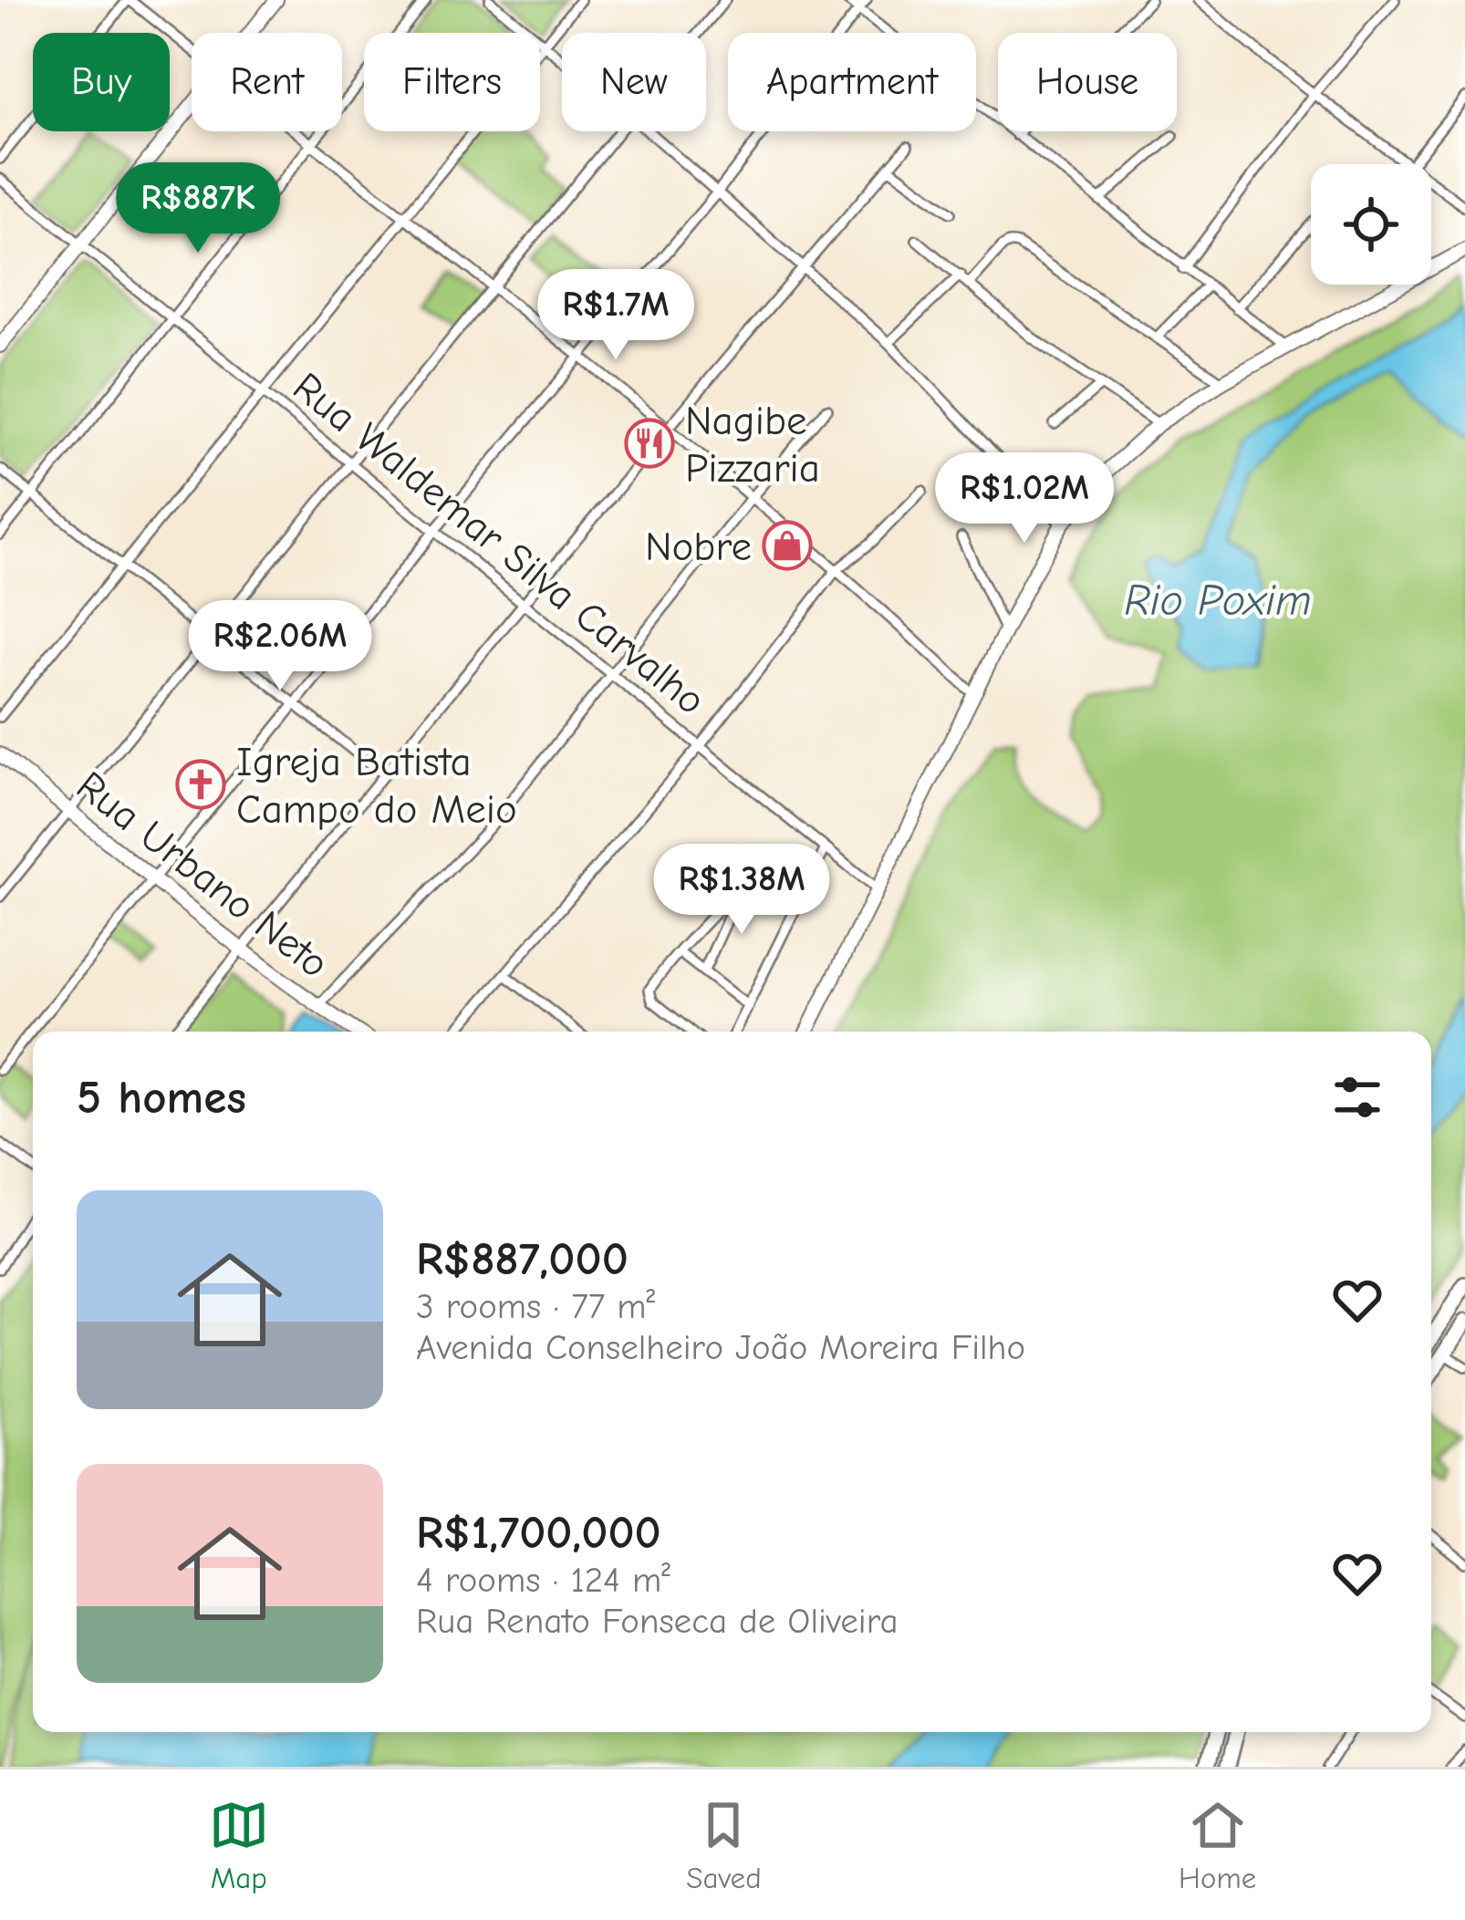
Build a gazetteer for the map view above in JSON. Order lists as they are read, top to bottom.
{
  "streets": {
    "street": ["Rua Waldemar Silva Carvalho", "Rua Urbano Neto"]
  },
  "water": ["Rio Poxim"],
  "places": {
    "restaurant": ["Nagibe Pizzaria"],
    "shop": ["Nobre"],
    "church": ["Igreja Batista Campo do Meio"]
  },
  "page": {
    "chip": [
      "Buy",
      "Rent",
      "Filters",
      "New",
      "Apartment",
      "House"
    ],
    "price": [
      "R$887K",
      "R$1.7M",
      "R$1.02M",
      "R$2.06M",
      "R$1.38M"
    ],
    "heading": "5 homes",
    "list": [
      {
        "name": "R$887,000",
        "note": "3 rooms · 77 m² · Avenida Conselheiro João Moreira Filho"
      },
      {
        "name": "R$1,700,000",
        "note": "4 rooms · 124 m² · Rua Renato Fonseca de Oliveira"
      }
    ],
    "tabs": ["Map", "Saved", "Home"]
  }
}
